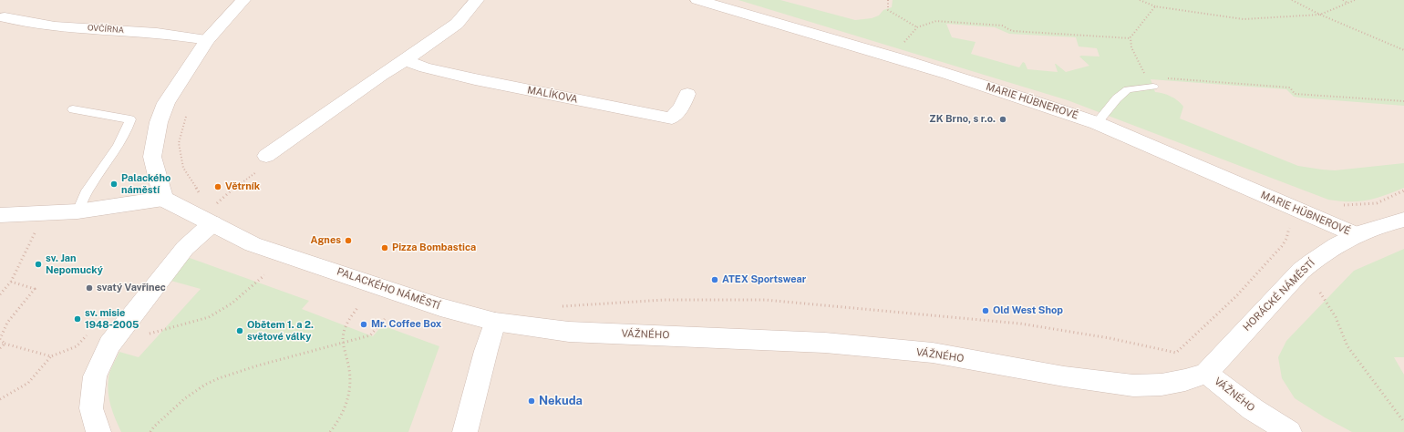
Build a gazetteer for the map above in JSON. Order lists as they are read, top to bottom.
{
  "streets": {
    "street": [
      "OVČÍRNA",
      "MALÍKOVA",
      "MARIE HÜBNEROVÉ",
      "PALACKÉHO NÁMĚSTÍ",
      "HORÁCKÉ NÁMĚSTÍ",
      "VÁŽNÉHO"
    ]
  },
  "crossings": [
    ["MARIE HÜBNEROVÉ", "HORÁCKÉ NÁMĚSTÍ"],
    ["PALACKÉHO NÁMĚSTÍ", "VÁŽNÉHO"],
    ["HORÁCKÉ NÁMĚSTÍ", "VÁŽNÉHO"]
  ],
  "places": [
    "ZK Brno, s r.o.",
    "Palackého náměstí",
    "Větrník",
    "Agnes",
    "Pizza Bombastica",
    "sv. Jan Nepomucký",
    "ATEX Sportswear",
    "svatý Vavřinec",
    "Old West Shop",
    "sv. misie 1948-2005",
    "Mr. Coffee Box",
    "Obětem 1. a 2. světové války",
    "Nekuda"
  ]
}
